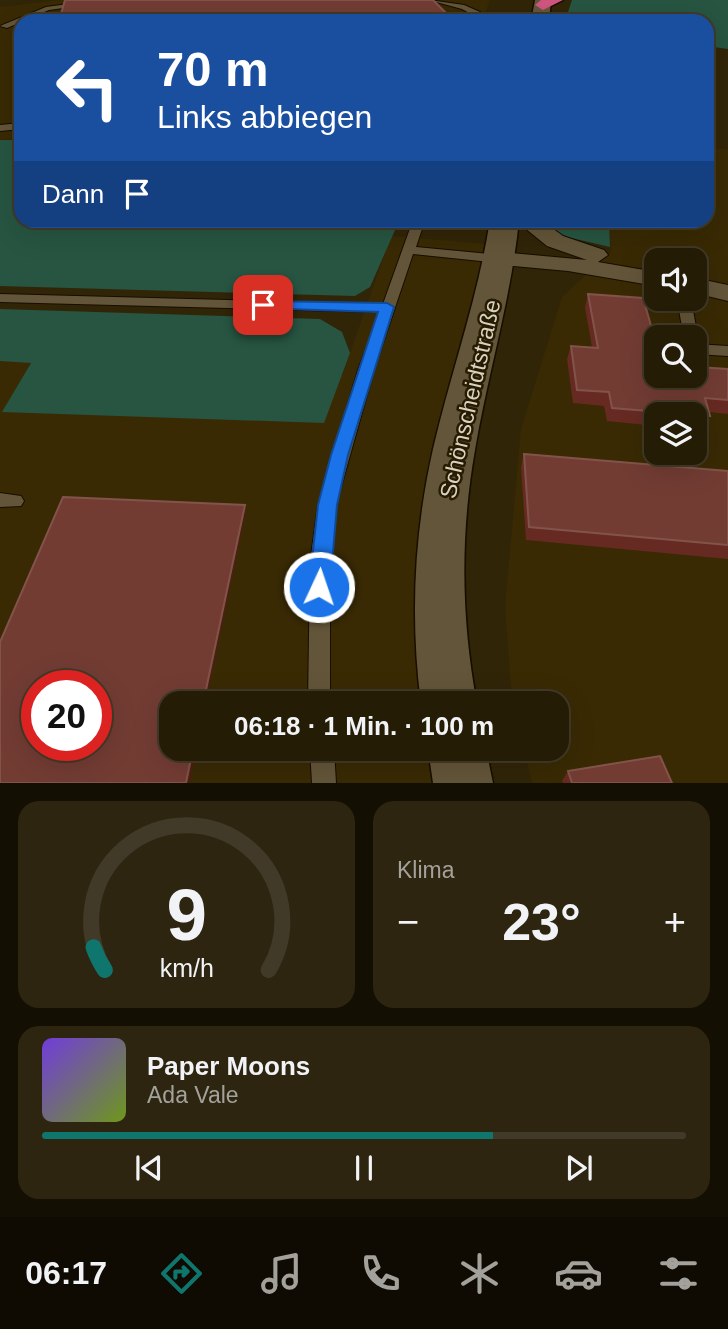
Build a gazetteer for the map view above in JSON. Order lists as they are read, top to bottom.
{
  "streets": {
    "street": ["Schönscheidtstraße"]
  },
  "page": {
    "turn": ["70 m", "Links abbiegen"],
    "then": "Dann",
    "limit": "20",
    "trip": "06:18 · 1 Min. · 100 m",
    "tile": "Klima",
    "heat": ["−", "23°", "+"],
    "song": ["Paper Moons", "Ada Vale"],
    "tabs": "06:17",
    "gauge": ["9", "km/h"]
  }
}
